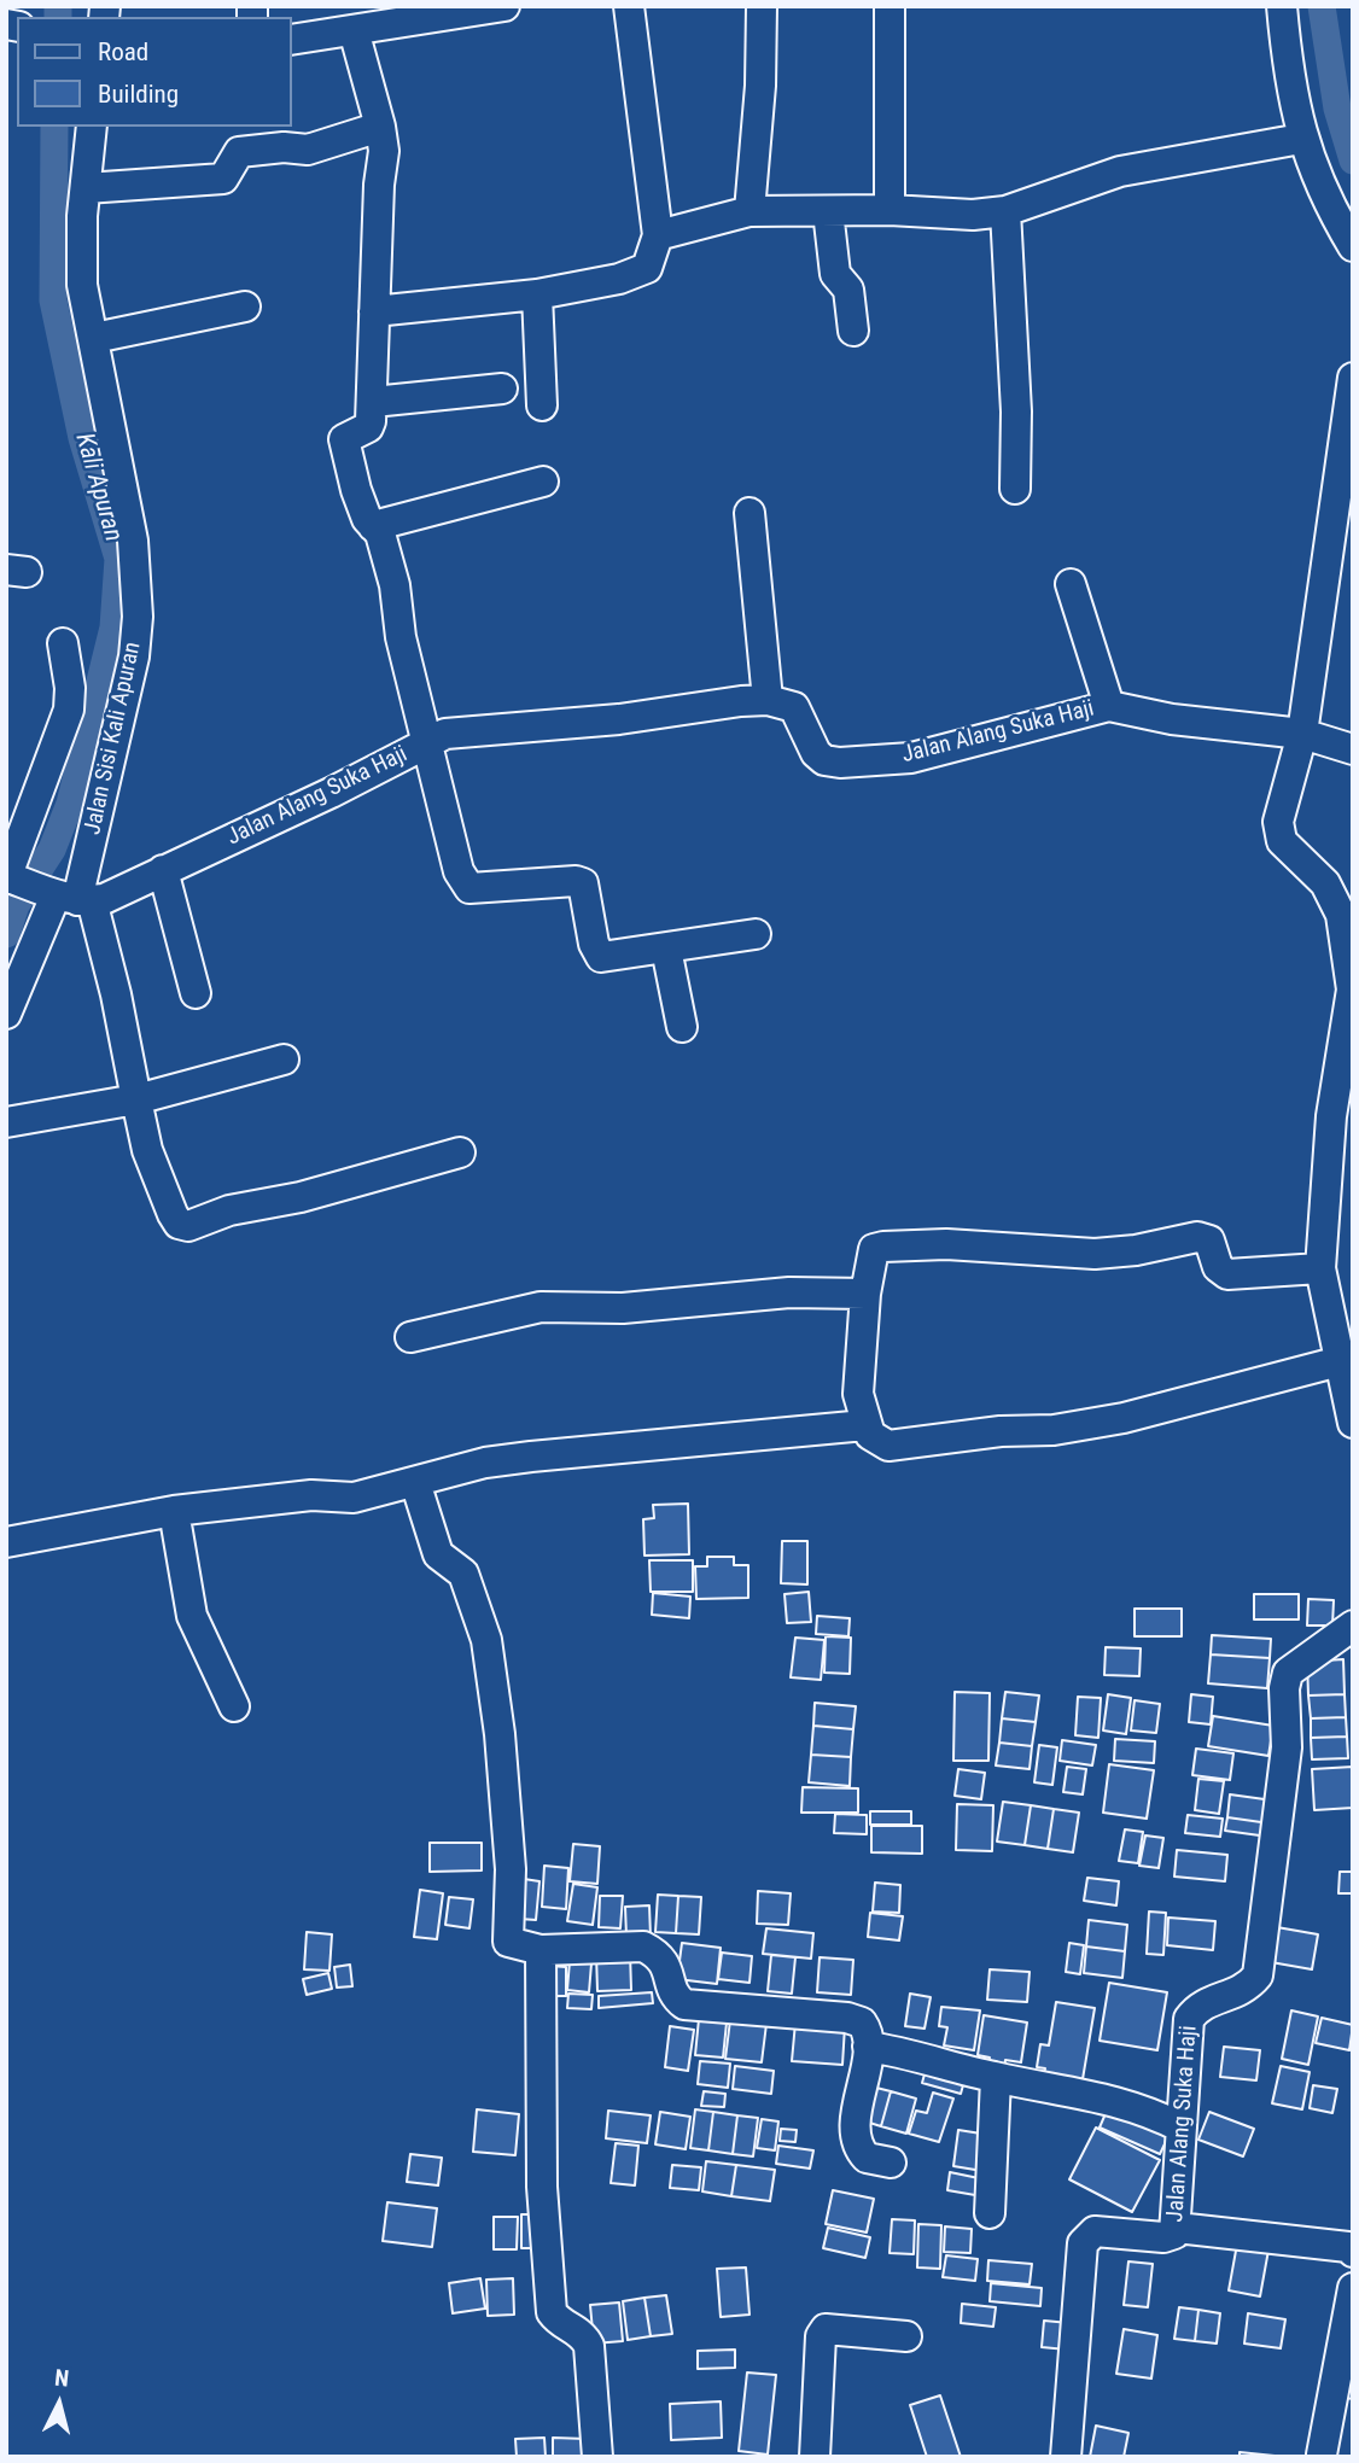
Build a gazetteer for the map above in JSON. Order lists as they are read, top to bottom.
{
  "streets": {
    "street": ["Jalan Alang Suka Haji", "Jalan Sisi Kali Apuran"]
  },
  "crossings": [
    ["Jalan Alang Suka Haji", "Jalan Sisi Kali Apuran"]
  ],
  "water": ["Kali Apuran"],
  "legend": ["Road", "Building"],
  "north": "top"
}
